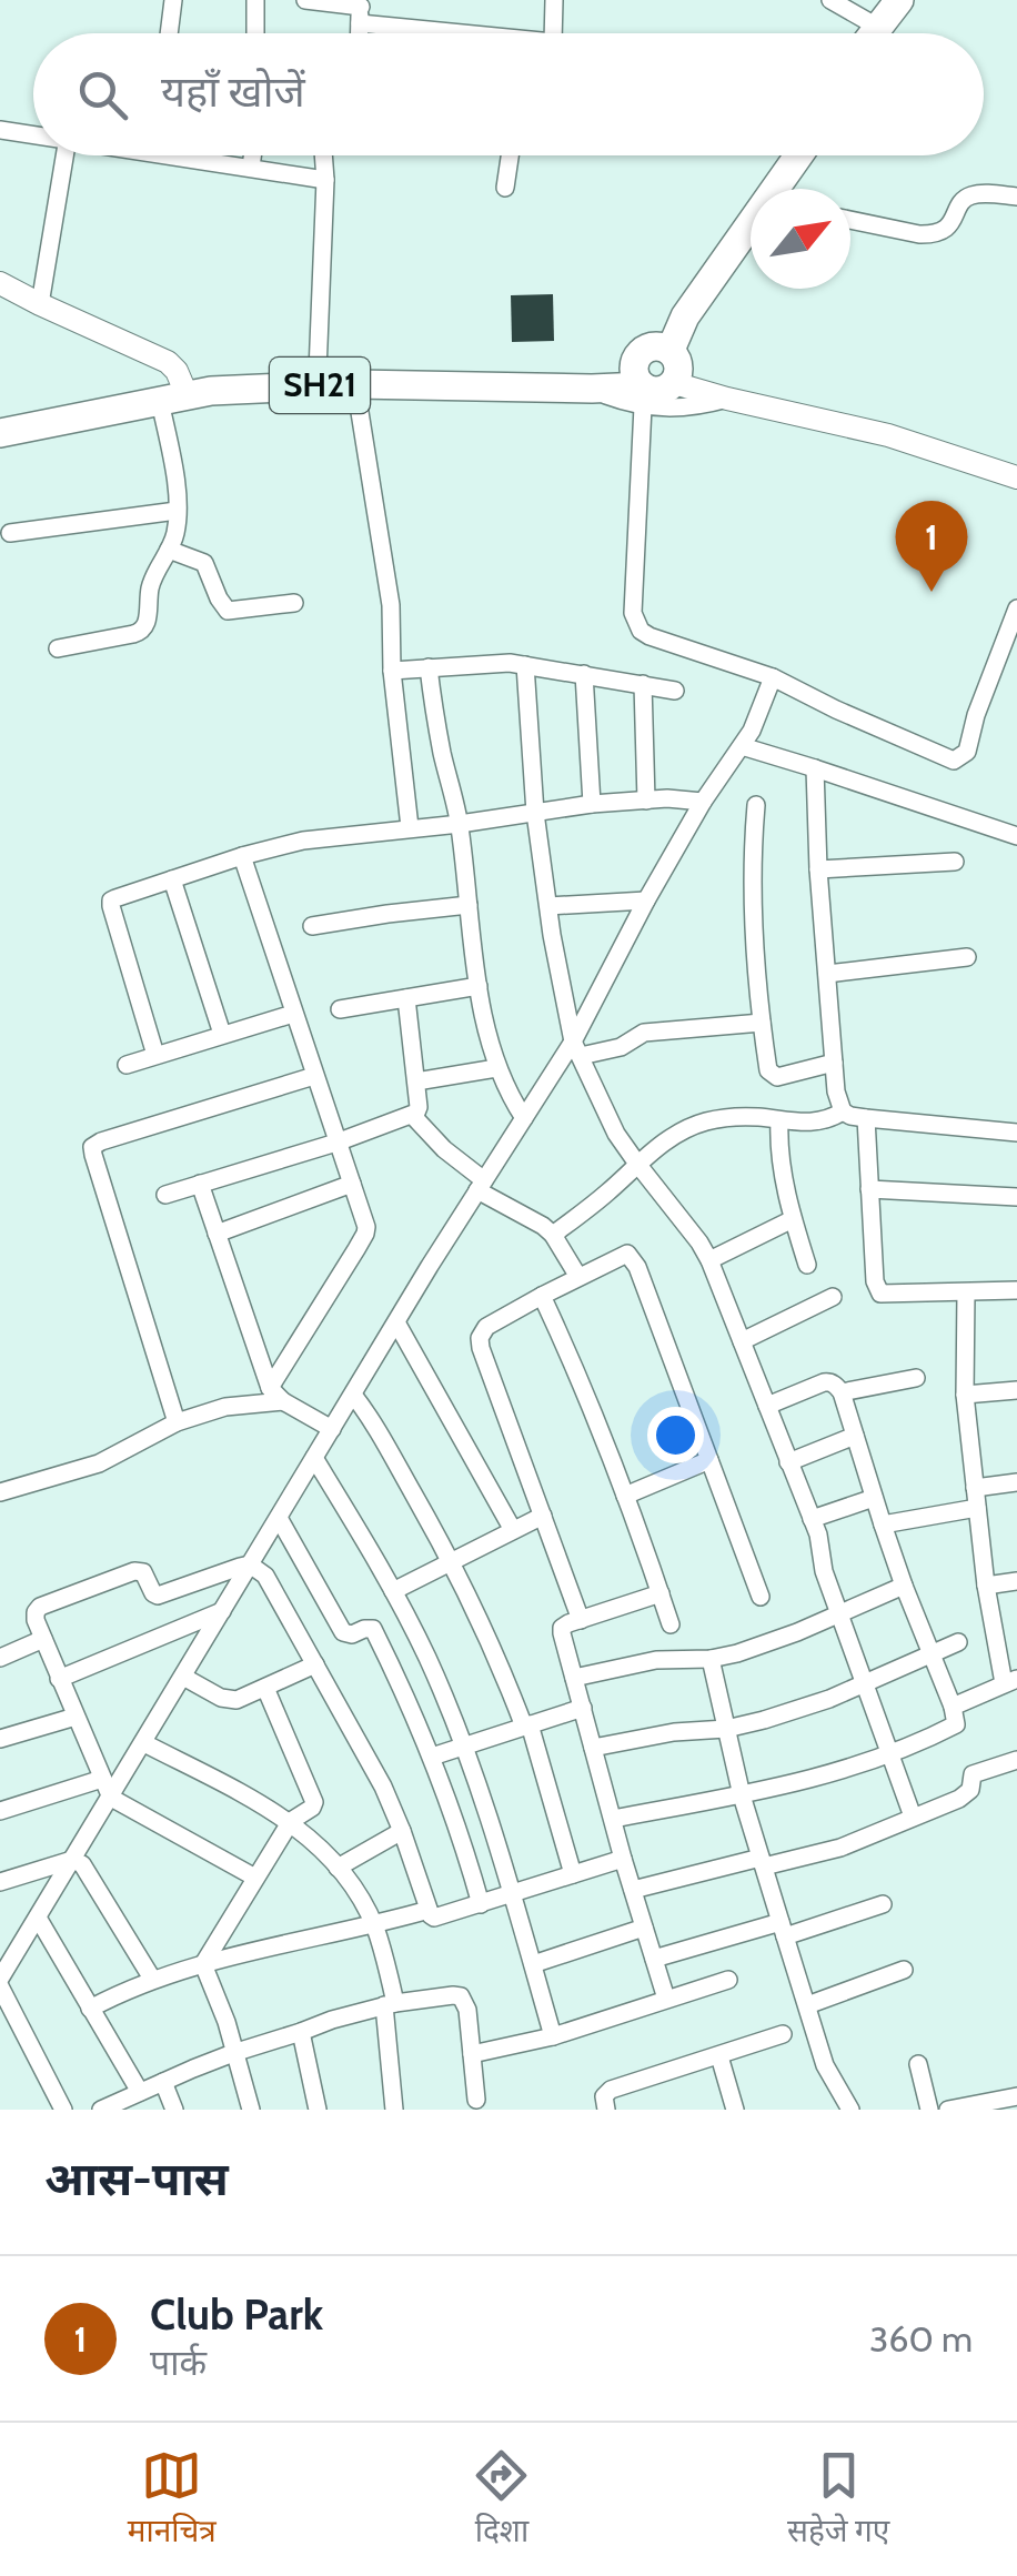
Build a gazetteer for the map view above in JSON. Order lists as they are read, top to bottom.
{
  "streets": {
    "main road": ["SH21"]
  },
  "north": "top right",
  "page": {
    "search": "यहाँ खोजें",
    "pins": "1",
    "heading": "आस-पास",
    "list": [
      {
        "mark": "1",
        "name": "Club Park",
        "note": "पार्क",
        "value": "360 m"
      }
    ],
    "nav": ["मानचित्र", "दिशा", "सहेजे गए"]
  }
}
